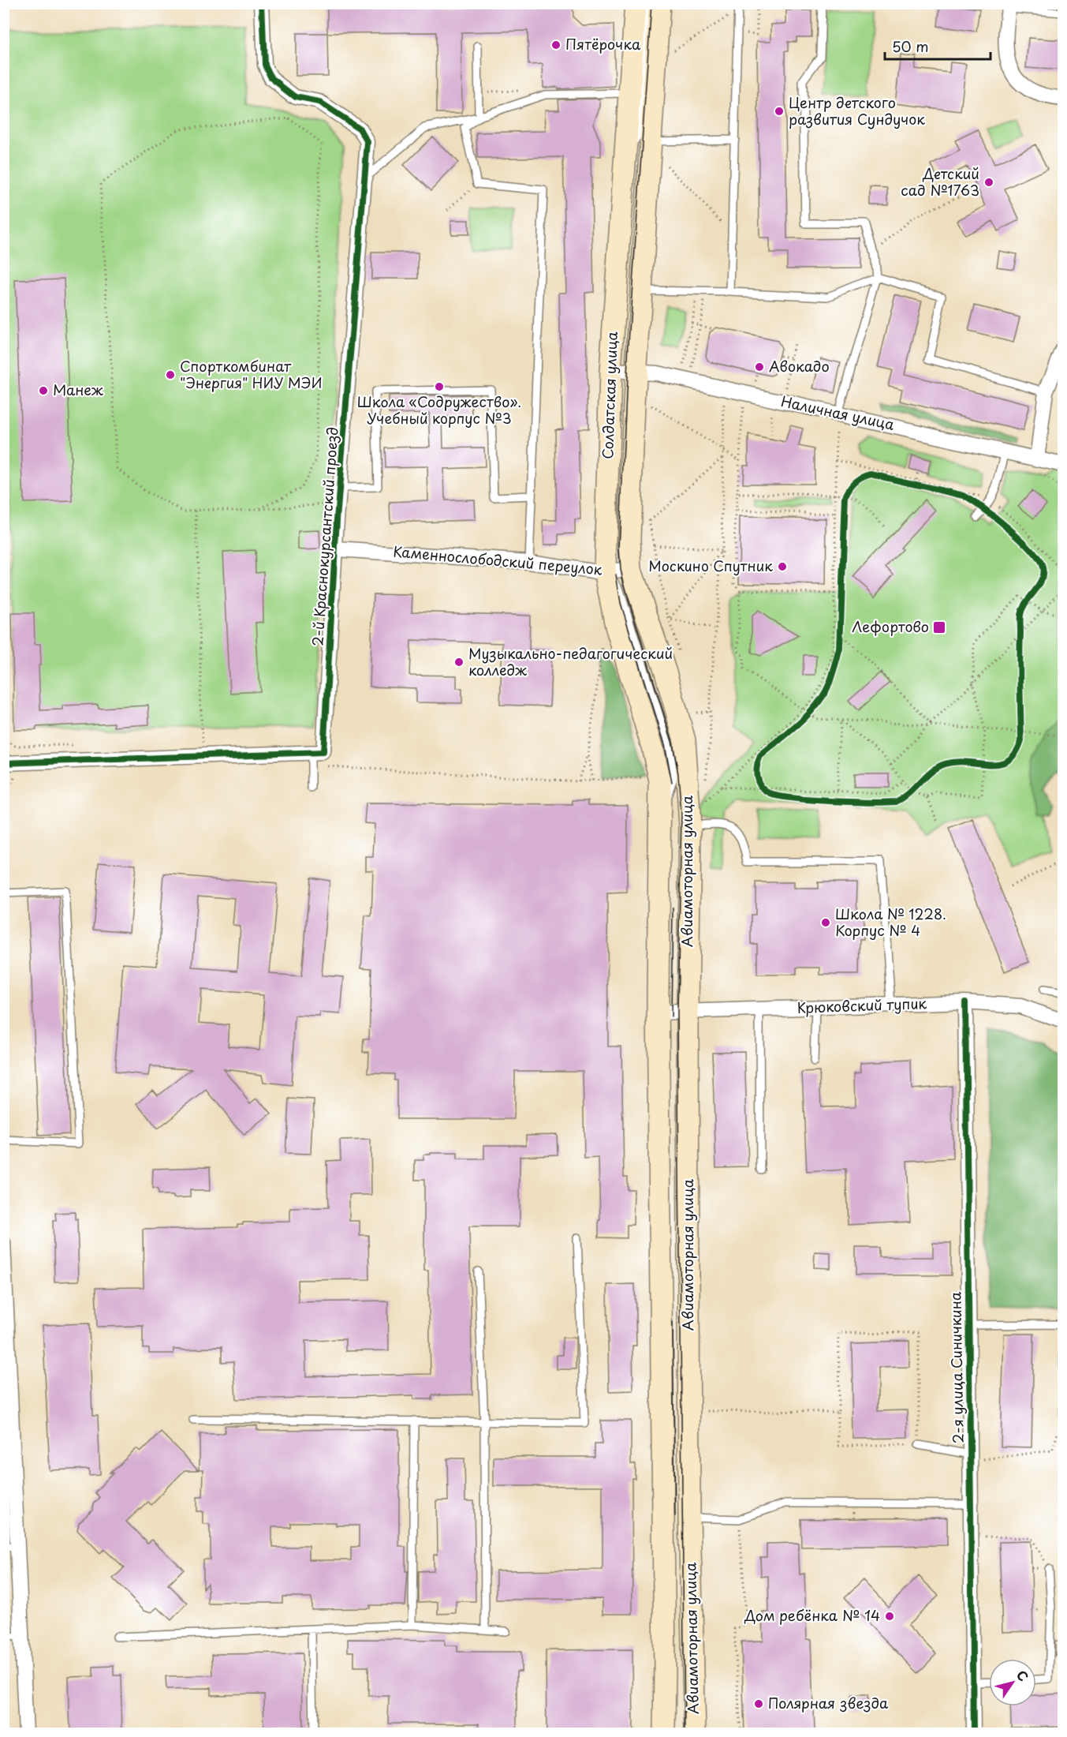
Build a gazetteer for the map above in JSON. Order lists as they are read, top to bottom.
{
  "streets": {
    "main road": ["Солдатская улица", "Авиамоторная улица"],
    "street": [
      "Наличная улица",
      "2-й Краснокурсантский проезд",
      "Каменнослободский переулок",
      "Крюковский тупик",
      "2-я улица Синичкина"
    ]
  },
  "crossings": [
    ["Солдатская улица", "Наличная улица"],
    ["Солдатская улица", "Каменнослободский переулок"],
    ["Солдатская улица", "Авиамоторная улица"],
    ["2-й Краснокурсантский проезд", "Каменнослободский переулок"],
    ["Авиамоторная улица", "Крюковский тупик"],
    ["Крюковский тупик", "2-я улица Синичкина"]
  ],
  "places": {
    "other": [
      "Пятёрочка",
      "Центр детского развития Сундучок",
      "Детский сад №1763",
      "Авокадо",
      "Спорткомбинат \"Энергия\" НИУ МЭИ",
      "Школа «Содружество». Учебный корпус №3",
      "Манеж",
      "Москино Спутник",
      "Музыкально-педагогический колледж",
      "Школа № 1228. Корпус № 4",
      "Дом ребёнка № 14",
      "Полярная звезда"
    ],
    "transit": ["Лефортово"]
  },
  "scale_bar": "50 m",
  "north": "top right"
}
